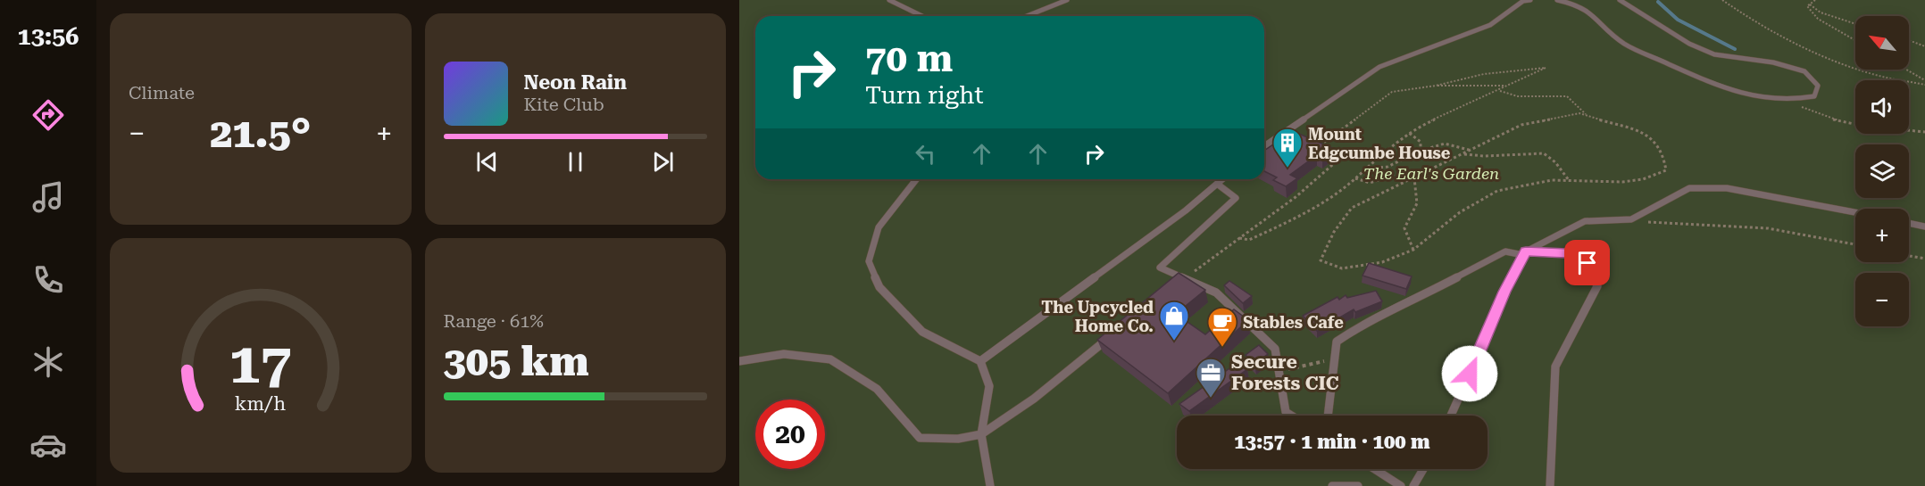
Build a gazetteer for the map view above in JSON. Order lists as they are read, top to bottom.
{
  "parks": ["The Earl's Garden"],
  "places": {
    "building": ["Mount Edgcumbe House"],
    "shop": ["The Upcycled Home Co."],
    "cafe": ["Stables Cafe"],
    "office": ["Secure Forests CIC"]
  },
  "north": "top left",
  "page": {
    "tabs": "13:56",
    "tile": [
      "Climate",
      ["Range · 61%", "305 km"]
    ],
    "map_buttons": ["+", "−"],
    "turn": ["70 m", "Turn right"],
    "song": ["Neon Rain", "Kite Club"],
    "heat": ["−", "21.5°", "+"],
    "limit": "20",
    "trip": "13:57 · 1 min · 100 m",
    "gauge": ["17", "km/h"]
  }
}
